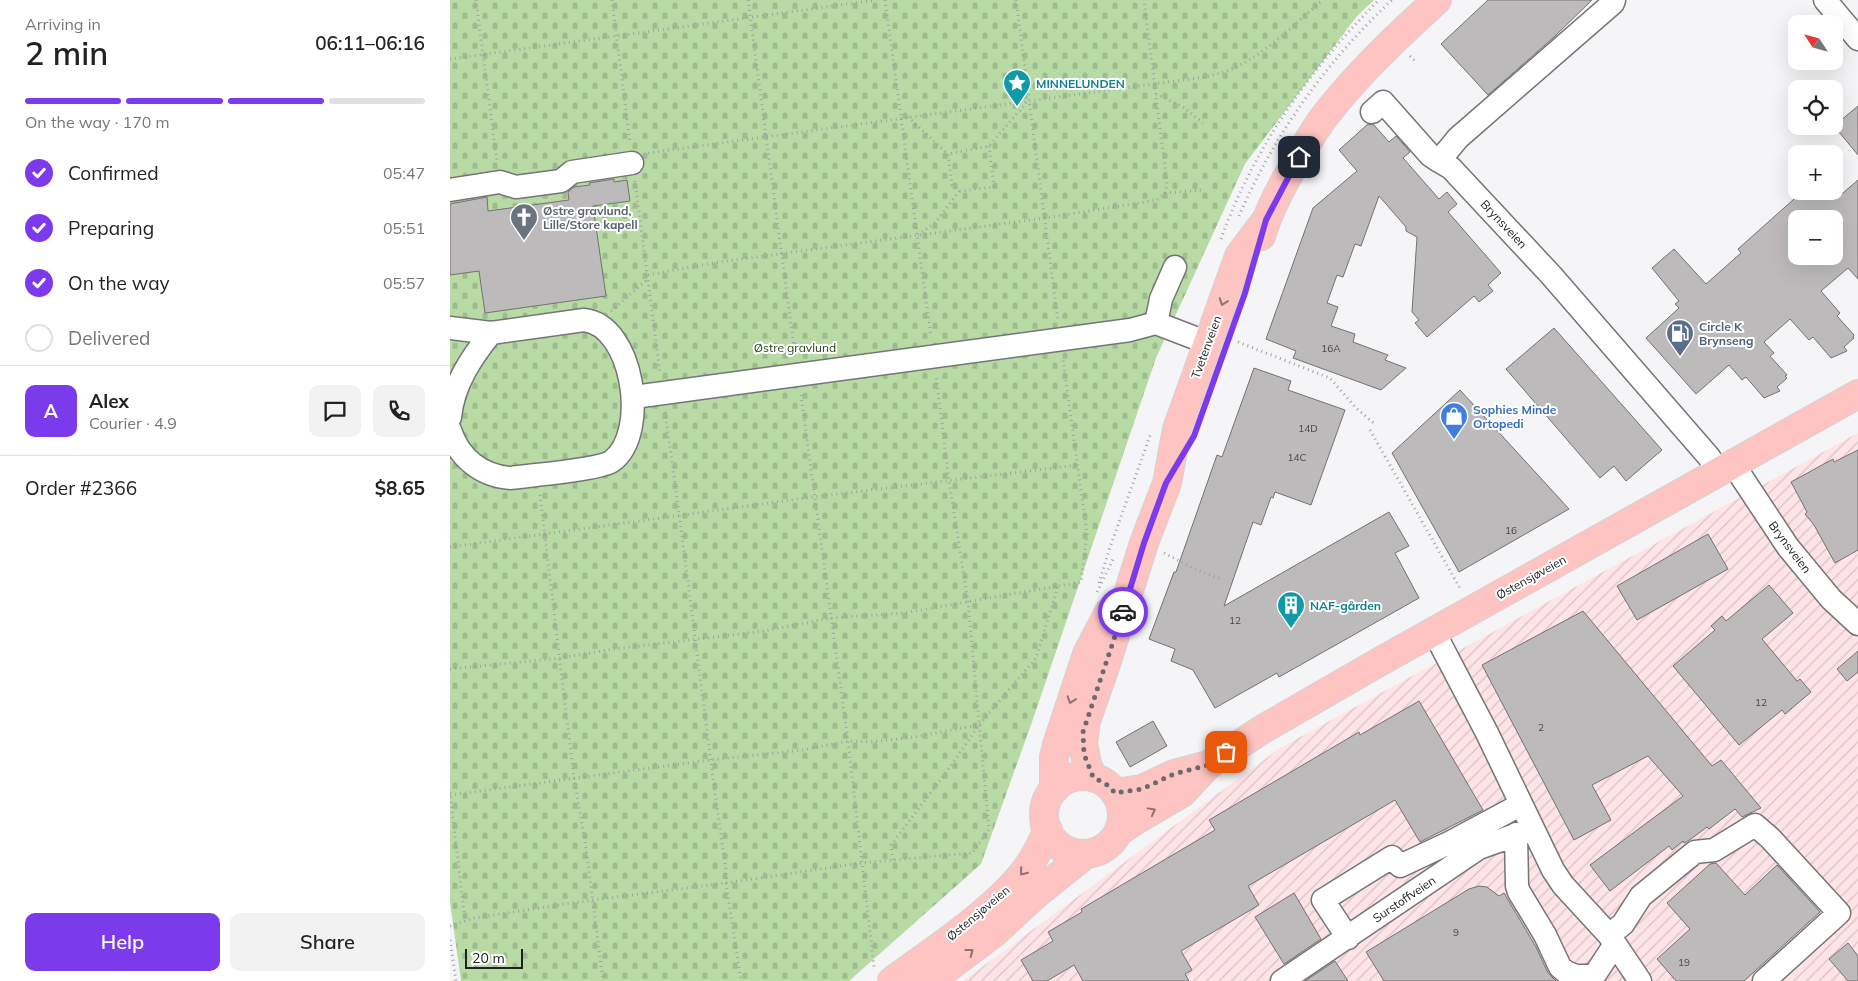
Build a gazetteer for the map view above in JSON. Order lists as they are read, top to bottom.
{
  "streets": {
    "main road": ["Tvetenveien", "Østensjøveien"],
    "street": ["Brynsveien", "Surstoffveien"]
  },
  "crossings": [
    ["Brynsveien", "Østensjøveien"],
    ["Tvetenveien", "Østensjøveien"]
  ],
  "parks": ["Østre gravlund"],
  "places": {
    "place": ["MINNELUNDEN"],
    "church": ["Østre gravlund, Lille/Store kapell"],
    "fuel station": ["Circle K Brynseng"],
    "shop": ["Sophies Minde Ortopedi"],
    "building": ["NAF-gården"]
  },
  "house_numbers": [
    "16A",
    "14D",
    "14C",
    "16",
    "12",
    "12",
    "2",
    "9",
    "19"
  ],
  "scale_bar": "20 m",
  "north": "top left",
  "page": {
    "heading": ["2 min", "Arriving in", "06:11–06:16"],
    "panel": [
      "Alex",
      "Courier · 4.9",
      "Order #2366",
      "$8.65"
    ],
    "map_buttons": ["+", "−"],
    "bar": "On the way · 170 m",
    "list": [
      ["Confirmed", "05:47"],
      ["Preparing", "05:51"],
      ["On the way", "05:57"],
      "Delivered"
    ],
    "round": "A",
    "buttons": ["Help", "Share"],
    "scale": "20 m"
  }
}
